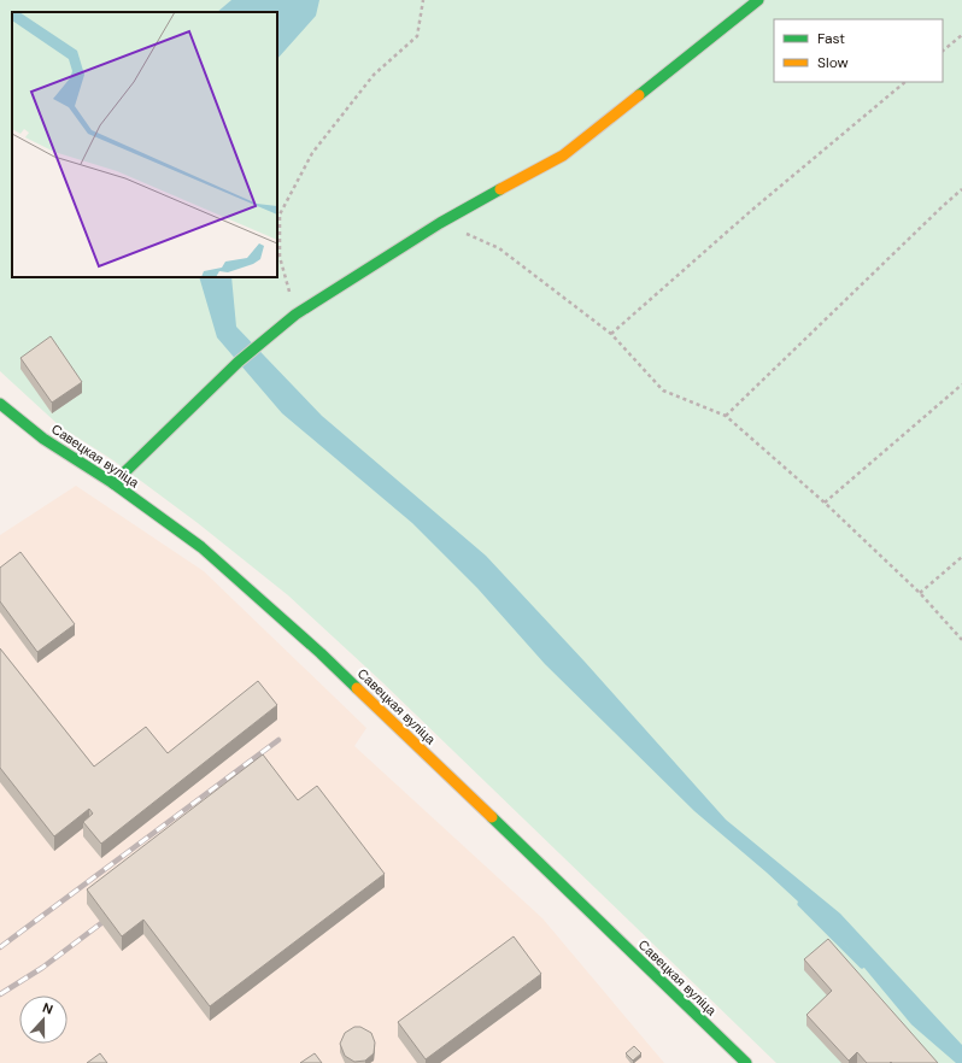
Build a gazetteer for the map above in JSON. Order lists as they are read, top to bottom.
{
  "streets": {
    "main road": ["Савецкая вуліца"]
  },
  "legend": ["Fast", "Slow"],
  "north": "top"
}
